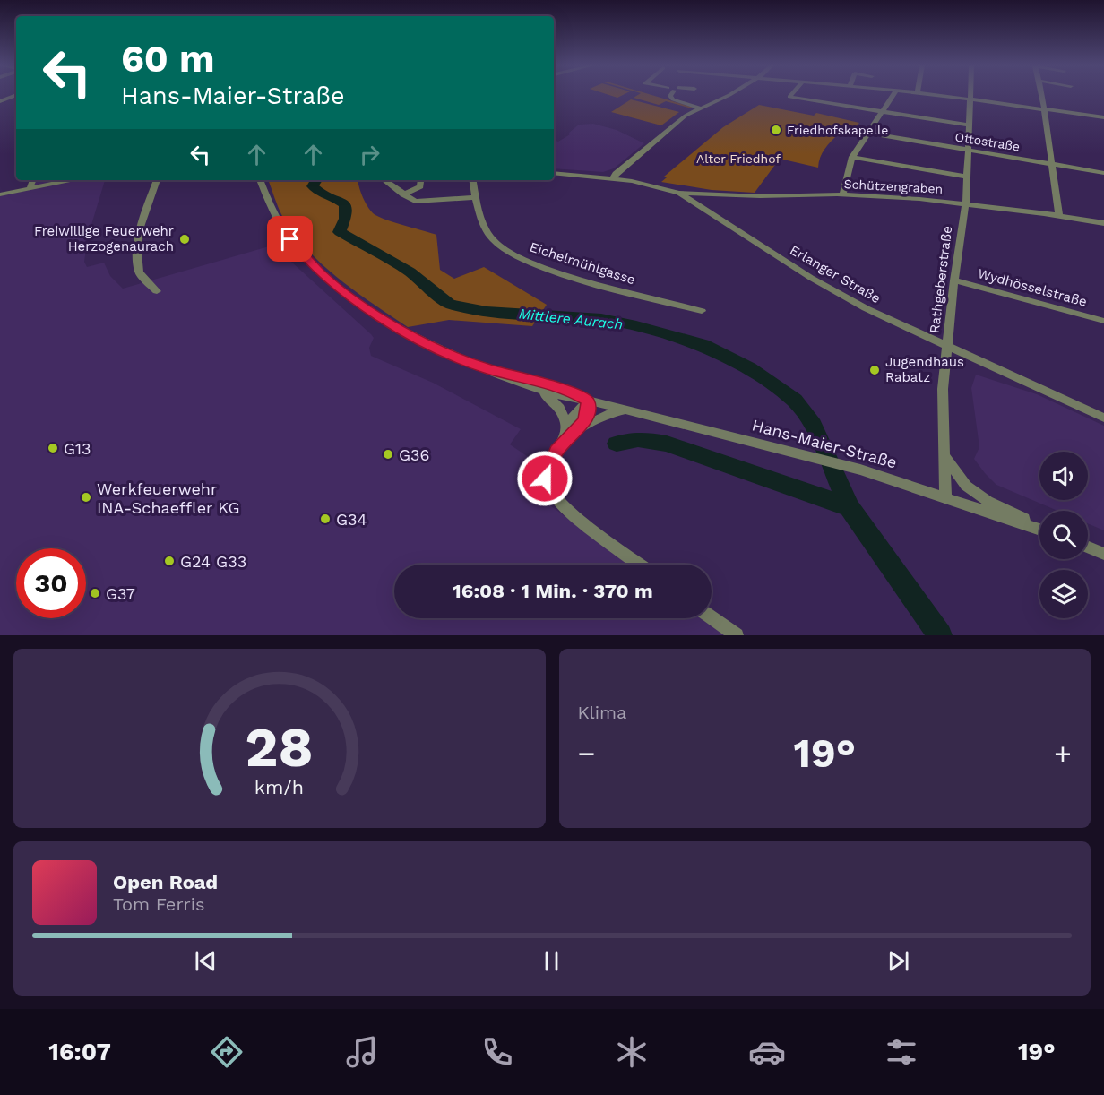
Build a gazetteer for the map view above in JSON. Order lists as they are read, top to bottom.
{
  "streets": {
    "street": [
      "Ottostraße",
      "Schützengraben",
      "Eichelmühlgasse",
      "Erlanger Straße",
      "Rathgeberstraße",
      "Wydhösselstraße",
      "Hans-Maier-Straße"
    ]
  },
  "crossings": [
    ["Ottostraße", "Rathgeberstraße"],
    ["Schützengraben", "Erlanger Straße"],
    ["Schützengraben", "Rathgeberstraße"],
    ["Erlanger Straße", "Rathgeberstraße"],
    ["Rathgeberstraße", "Wydhösselstraße"],
    ["Rathgeberstraße", "Hans-Maier-Straße"]
  ],
  "water": ["Mittlere Aurach"],
  "parks": ["Alter Friedhof"],
  "places": [
    "Friedhofskapelle",
    "Freiwillige Feuerwehr Herzogenaurach",
    "Jugendhaus Rabatz",
    "G13",
    "G36",
    "Werkfeuerwehr INA-Schaeffler KG",
    "G34",
    "G24 G33",
    "G37"
  ],
  "page": {
    "turn": ["60 m", "Hans-Maier-Straße"],
    "limit": "30",
    "trip": "16:08 · 1 Min. · 370 m",
    "tile": "Klima",
    "heat": ["−", "19°", "+"],
    "song": ["Open Road", "Tom Ferris"],
    "tabs": ["16:07", "19°"],
    "gauge": ["28", "km/h"]
  }
}
